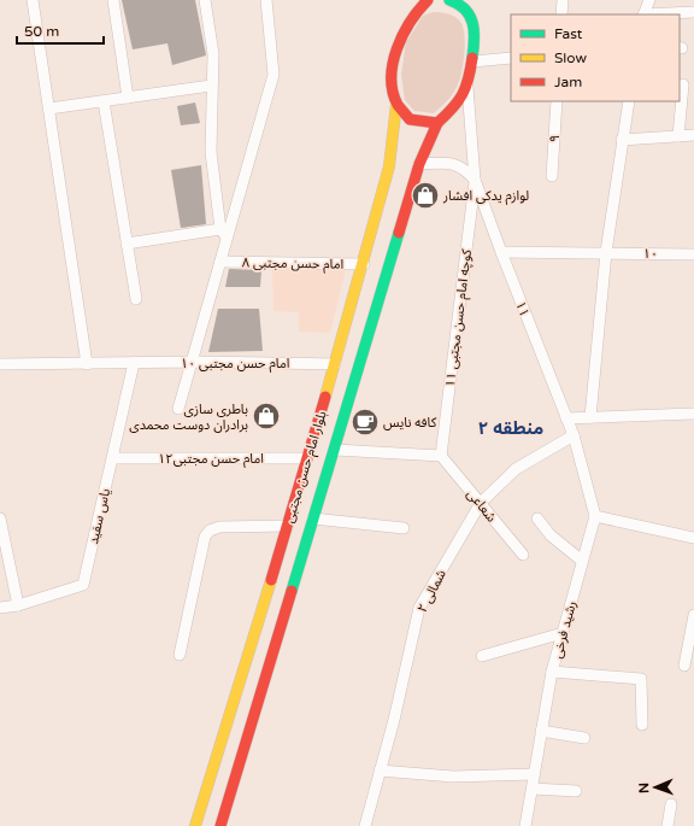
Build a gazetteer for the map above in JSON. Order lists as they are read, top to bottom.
{
  "streets": {
    "main road": ["بلوار امام حسن مجتبی"],
    "street": [
      "۹",
      "۱۰",
      "امام حسن مجتبی ۸",
      "۱۱",
      "کوچه امام حسن مجتبی ۱۱",
      "امام حسن مجتبی ۱۰",
      "امام حسن مجتبی۱۲",
      "شعاعی",
      "یاس سفید",
      "۲ شمالی",
      "رشید فرخی"
    ]
  },
  "crossings": [
    ["۱۰", "۱۱"],
    ["امام حسن مجتبی ۸", "بلوار امام حسن مجتبی"],
    ["۱۱", "کوچه امام حسن مجتبی ۱۱"],
    ["۱۱", "بلوار امام حسن مجتبی"],
    ["۱۱", "۲ شمالی"],
    ["کوچه امام حسن مجتبی ۱۱", "شعاعی"],
    ["امام حسن مجتبی ۱۰", "بلوار امام حسن مجتبی"],
    ["امام حسن مجتبی ۱۰", "یاس سفید"],
    ["امام حسن مجتبی۱۲", "بلوار امام حسن مجتبی"],
    ["امام حسن مجتبی۱۲", "یاس سفید"],
    ["شعاعی", "۲ شمالی"]
  ],
  "districts": ["منطقه ۲"],
  "places": {
    "shop": ["لوازم یدکی افشار", "باطری سازی برادران دوست محمدی"],
    "cafe": ["کافه نایس"]
  },
  "legend": ["Fast", "Slow", "Jam"],
  "scale_bar": "50 m",
  "north": "left"
}
